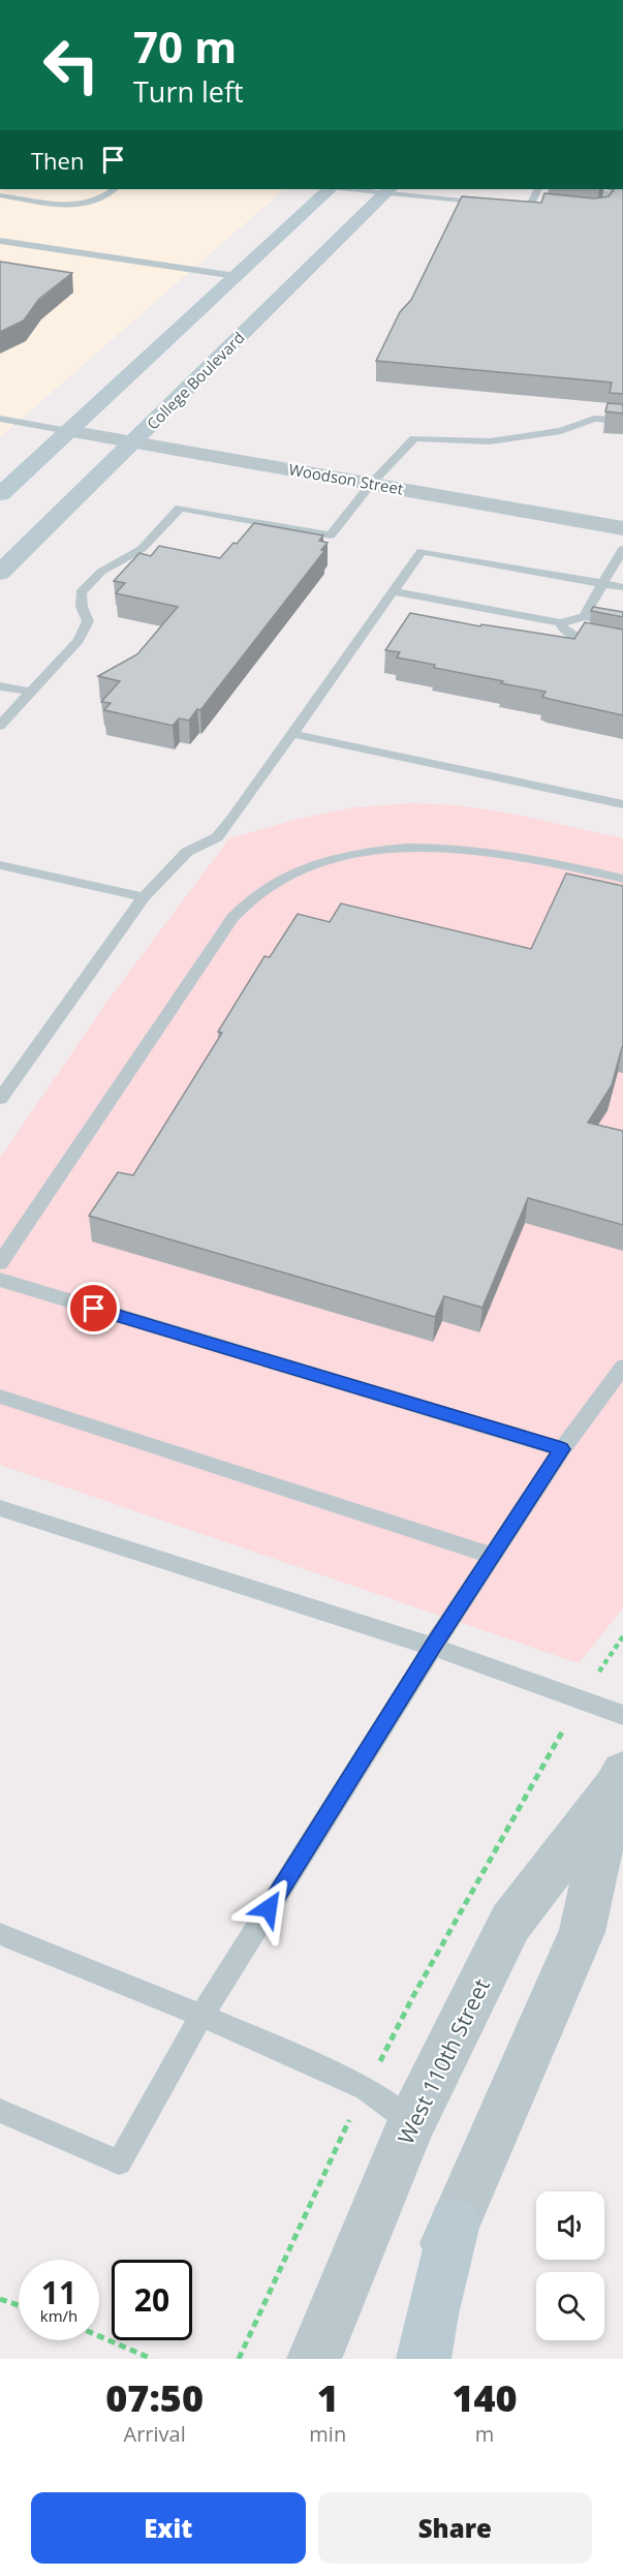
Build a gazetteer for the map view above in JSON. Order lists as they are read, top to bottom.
{
  "streets": {
    "main road": ["College Boulevard"],
    "street": ["Woodson Street", "West 110th Street"]
  },
  "crossings": [
    ["College Boulevard", "Woodson Street"]
  ],
  "page": {
    "turn": ["70 m", "Turn left"],
    "then": "Then",
    "speed": "11 km/h",
    "limit": "20",
    "eta": [
      "07:50",
      "Arrival",
      "1",
      "min",
      "140",
      "m"
    ],
    "buttons": ["Exit", "Share"]
  }
}
